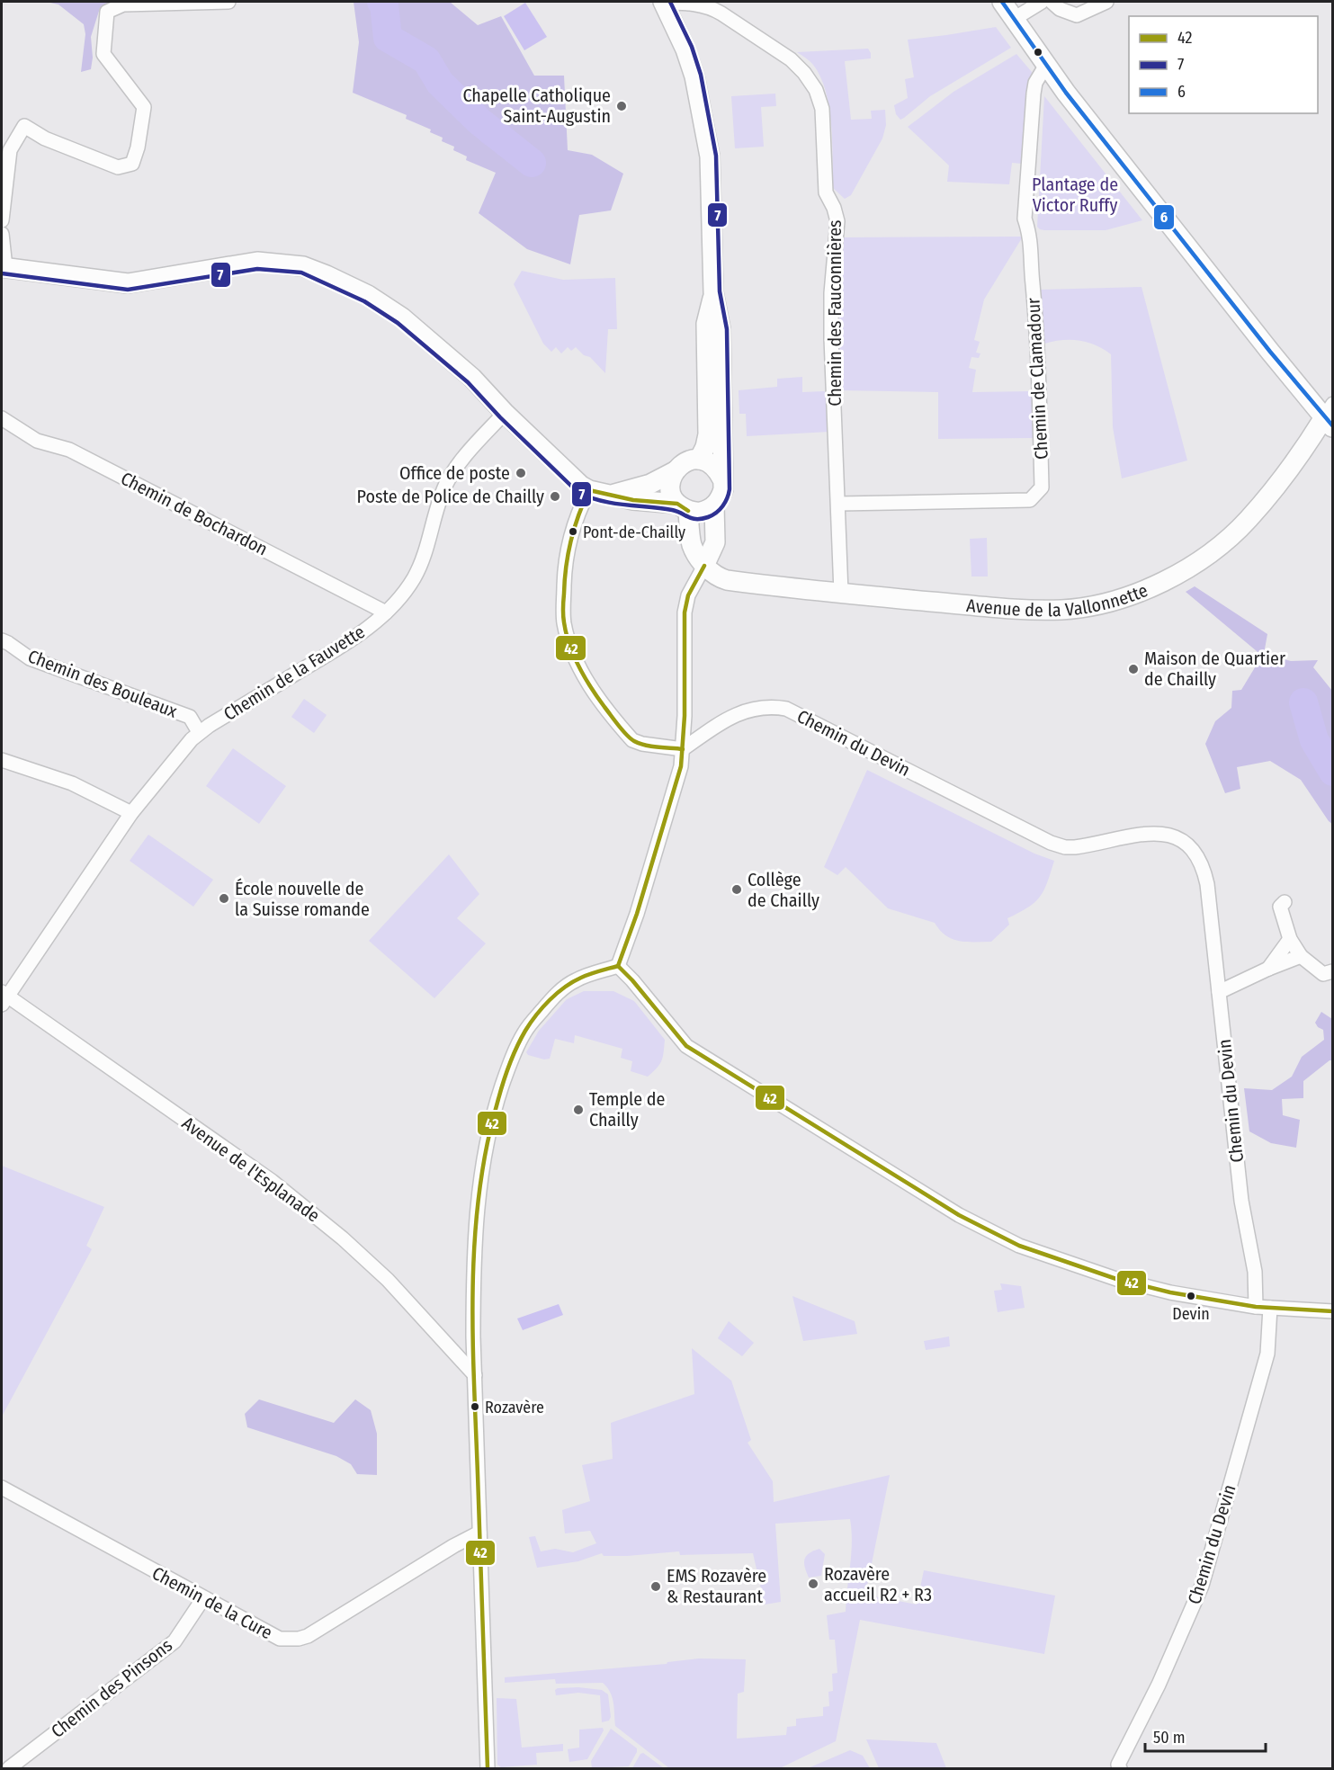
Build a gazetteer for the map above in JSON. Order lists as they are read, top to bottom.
{
  "streets": {
    "street": [
      "Chemin des Fauconnières",
      "Chemin de Clamadour",
      "Chemin de Bochardon",
      "Avenue de la Vallonnette",
      "Chemin de la Fauvette",
      "Chemin des Bouleaux",
      "Chemin du Devin",
      "Avenue de l'Esplanade",
      "Chemin de la Cure",
      "Chemin des Pinsons"
    ]
  },
  "crossings": [
    ["Chemin des Fauconnières", "Chemin de Clamadour"],
    ["Chemin des Fauconnières", "Avenue de la Vallonnette"],
    ["Chemin de Bochardon", "Chemin de la Fauvette"],
    ["Chemin de la Fauvette", "Chemin des Bouleaux"],
    ["Chemin de la Fauvette", "Avenue de l'Esplanade"],
    ["Chemin de la Cure", "Chemin des Pinsons"]
  ],
  "parks": ["Plantage de Victor Ruffy"],
  "places": [
    "Chapelle Catholique Saint-Augustin",
    "Office de poste",
    "Poste de Police de Chailly",
    "Pont-de-Chailly",
    "Maison de Quartier de Chailly",
    "Collège de Chailly",
    "École nouvelle de la Suisse romande",
    "Temple de Chailly",
    "Devin",
    "Rozavère",
    "Rozavère accueil R2 + R3",
    "EMS Rozavère & Restaurant"
  ],
  "lines": ["transit line 7", "transit line 6", "transit line 42"],
  "legend": ["42", "7", "6"],
  "scale_bar": "50 m"
}
